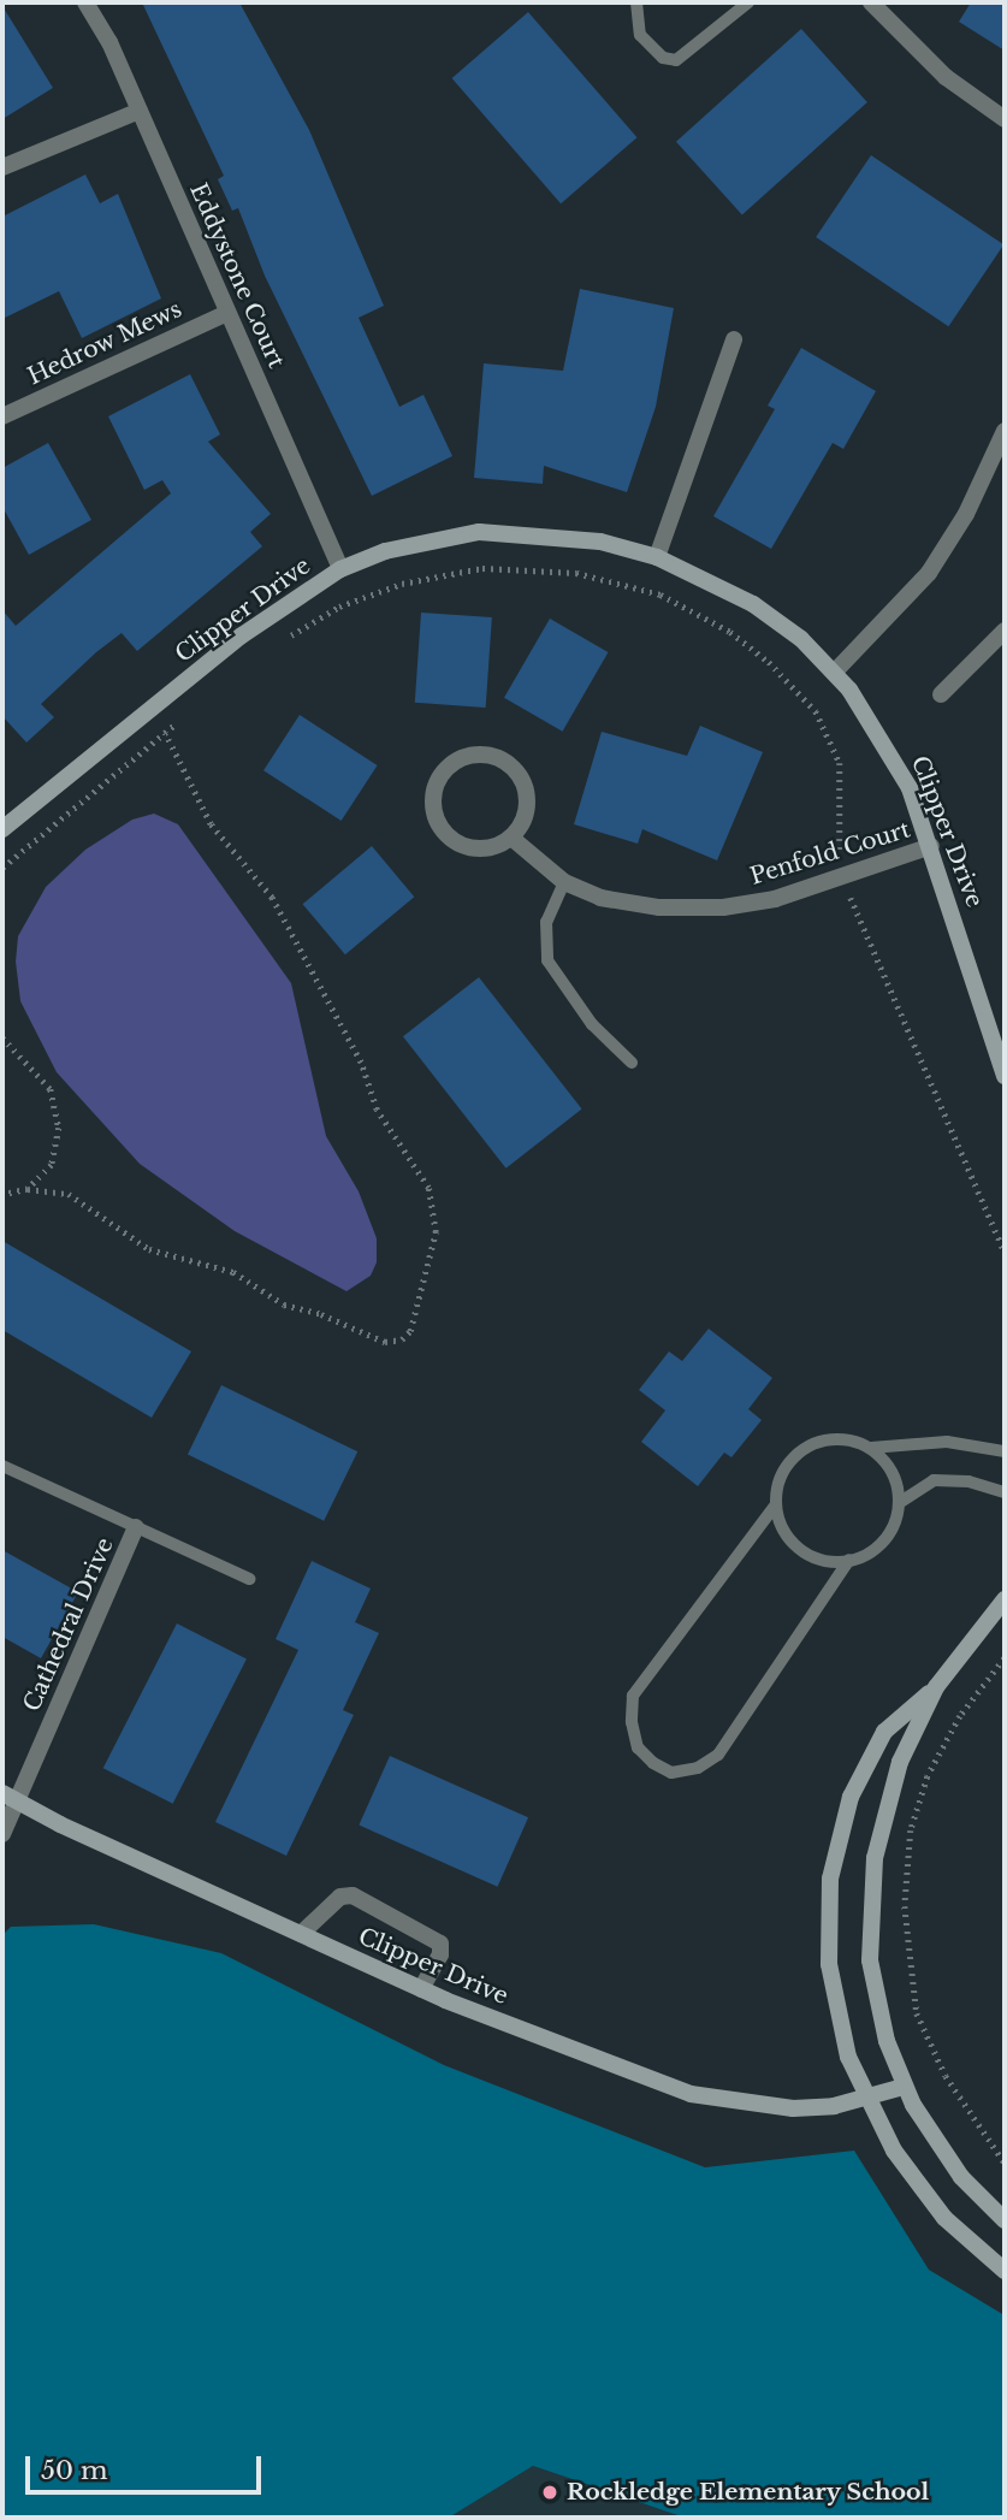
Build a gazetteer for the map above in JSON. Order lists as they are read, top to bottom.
{
  "streets": {
    "street": [
      "Eddystone Court",
      "Hedrow Mews",
      "Clipper Drive",
      "Penfold Court",
      "Cathedral Drive"
    ]
  },
  "crossings": [
    ["Eddystone Court", "Hedrow Mews"],
    ["Eddystone Court", "Clipper Drive"],
    ["Clipper Drive", "Penfold Court"],
    ["Clipper Drive", "Cathedral Drive"]
  ],
  "places": ["Rockledge Elementary School"],
  "scale_bar": "50 m"
}
